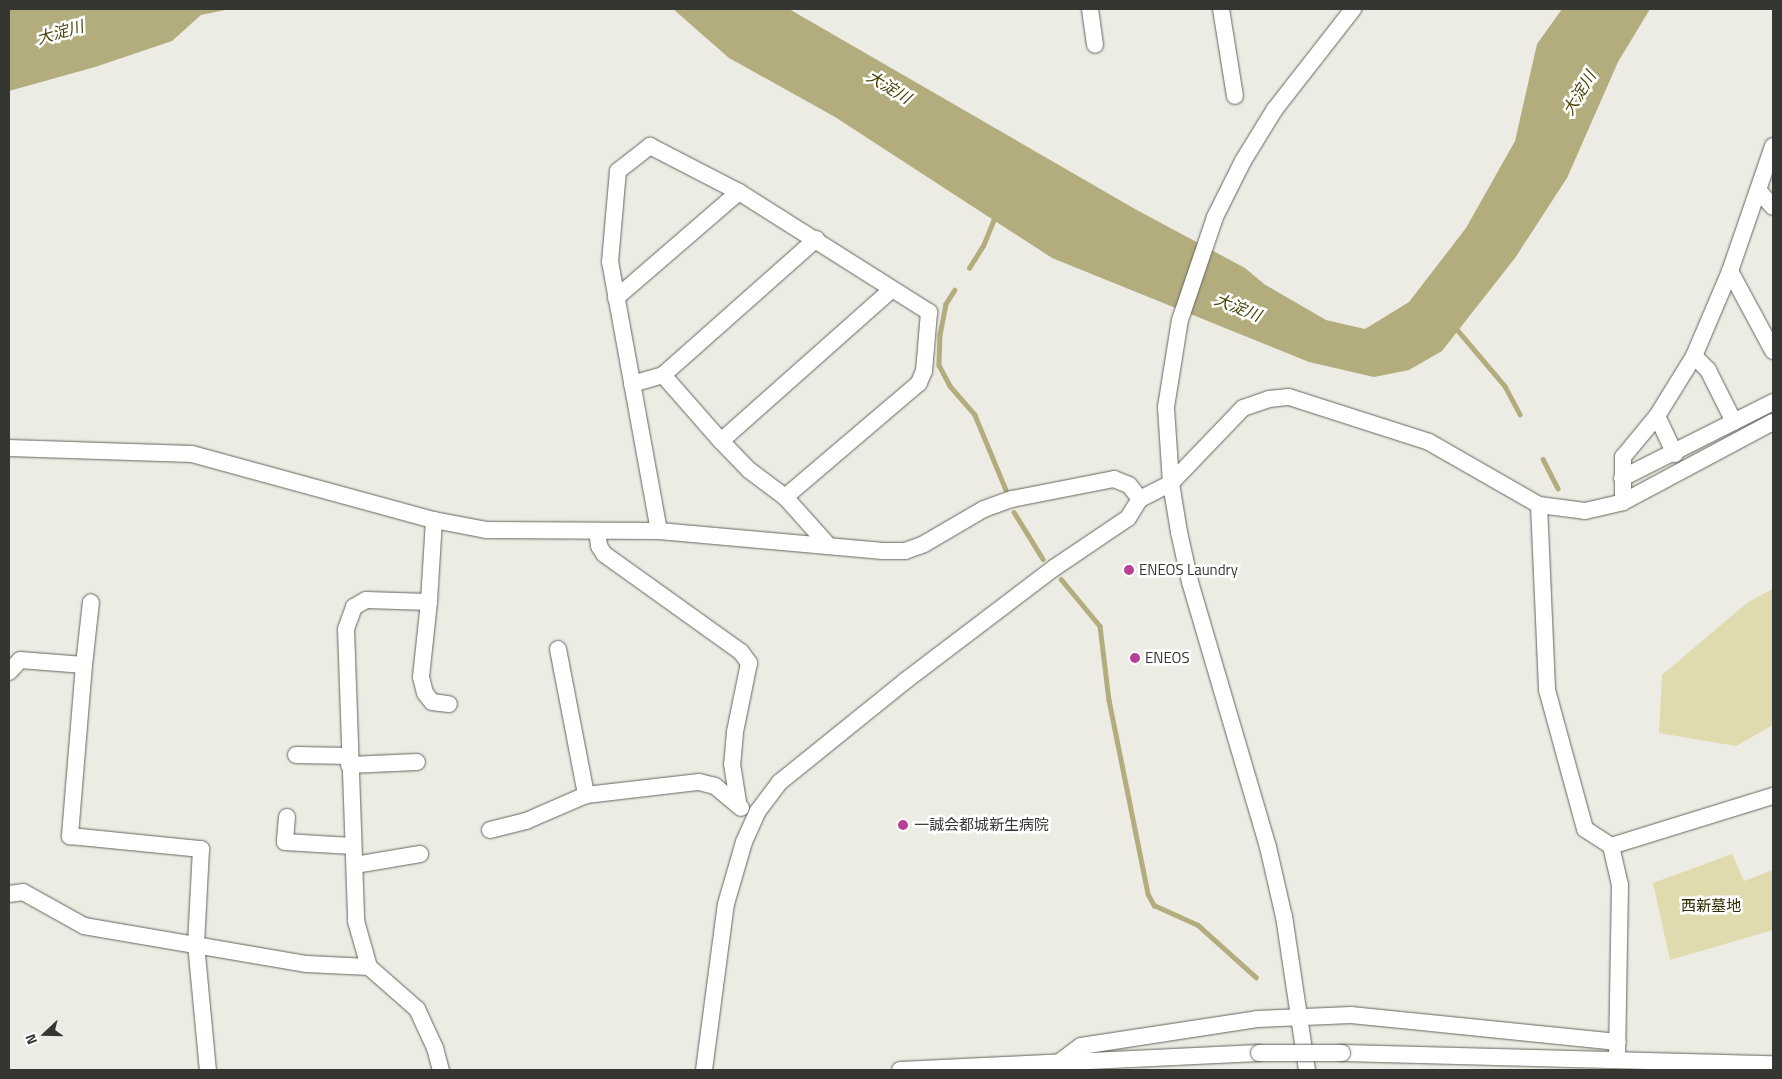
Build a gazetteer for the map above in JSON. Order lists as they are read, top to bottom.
{
  "water": ["大淀川"],
  "parks": ["西新墓地"],
  "places": ["ENEOS Laundry", "ENEOS", "一誠会都城新生病院"],
  "north": "left"
}
